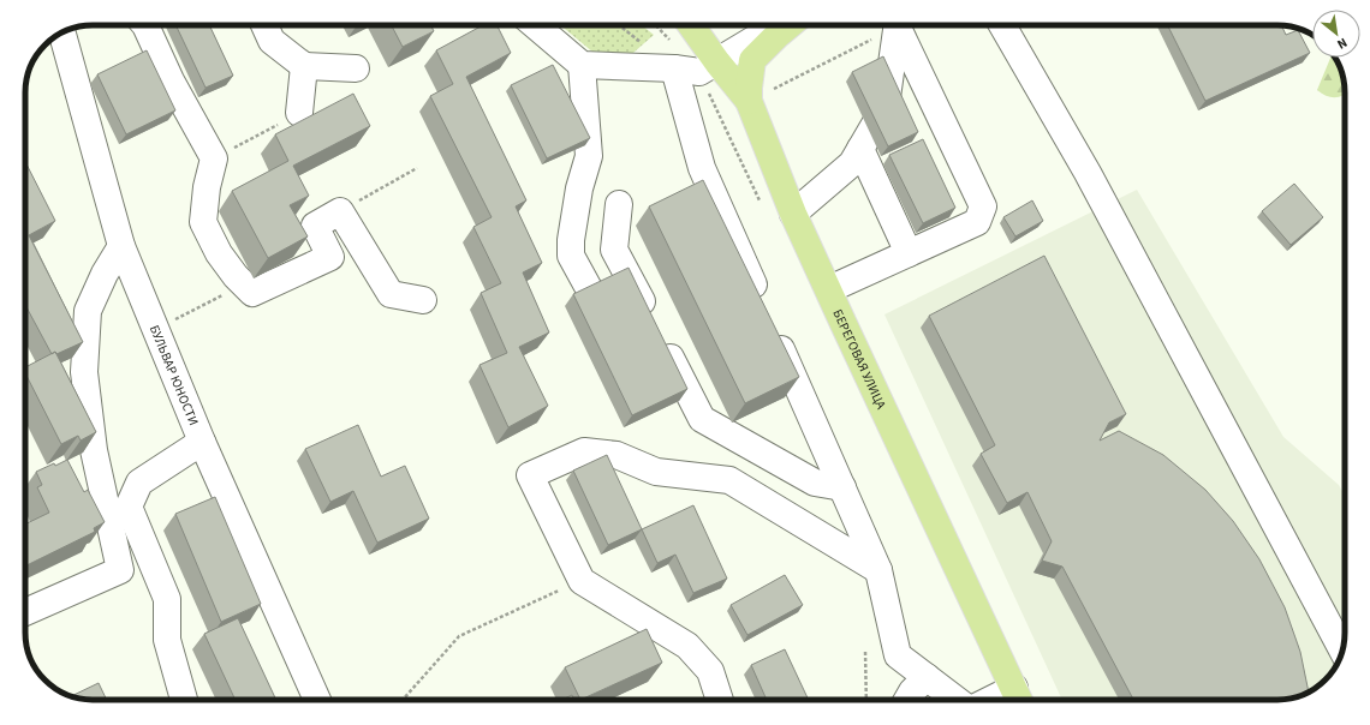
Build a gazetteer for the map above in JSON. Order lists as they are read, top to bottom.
{
  "streets": {
    "main road": ["БЕРЕГОВАЯ УЛИЦА"],
    "street": ["БУЛЬВАР ЮНОСТИ"]
  },
  "north": "bottom right"
}
